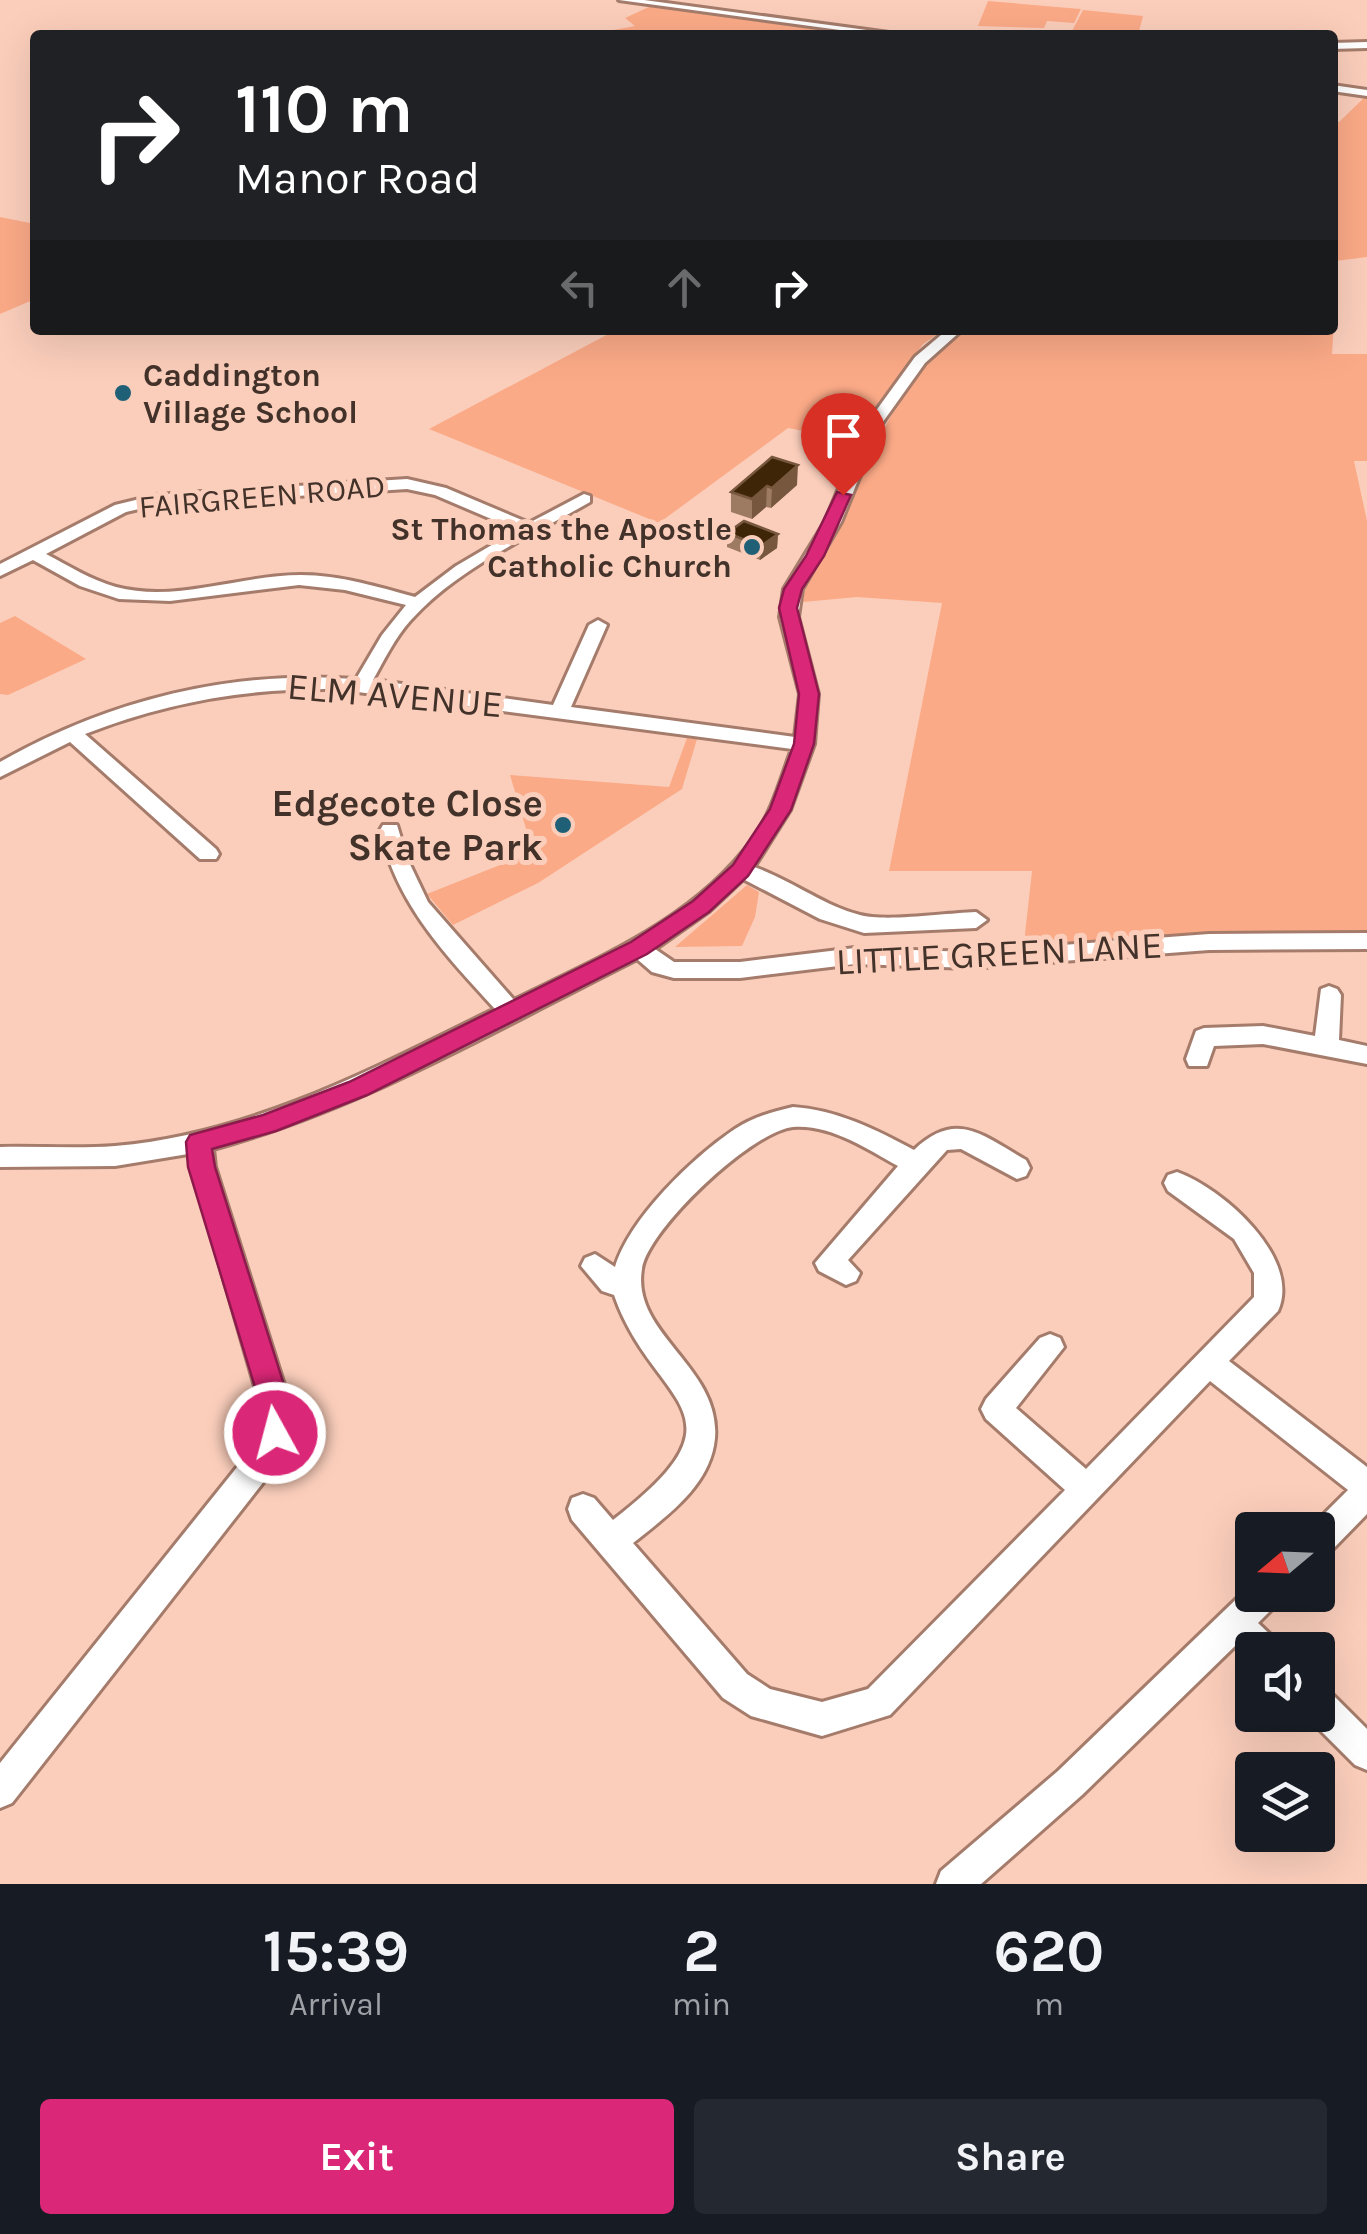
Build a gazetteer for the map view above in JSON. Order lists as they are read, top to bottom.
{
  "streets": {
    "street": ["FAIRGREEN ROAD", "ELM AVENUE", "LITTLE GREEN LANE"]
  },
  "places": ["Caddington Village School", "St Thomas the Apostle Catholic Church", "Edgecote Close Skate Park"],
  "north": "left",
  "page": {
    "turn": ["110 m", "Manor Road"],
    "eta": [
      "15:39",
      "Arrival",
      "2",
      "min",
      "620",
      "m"
    ],
    "buttons": ["Exit", "Share"]
  }
}
